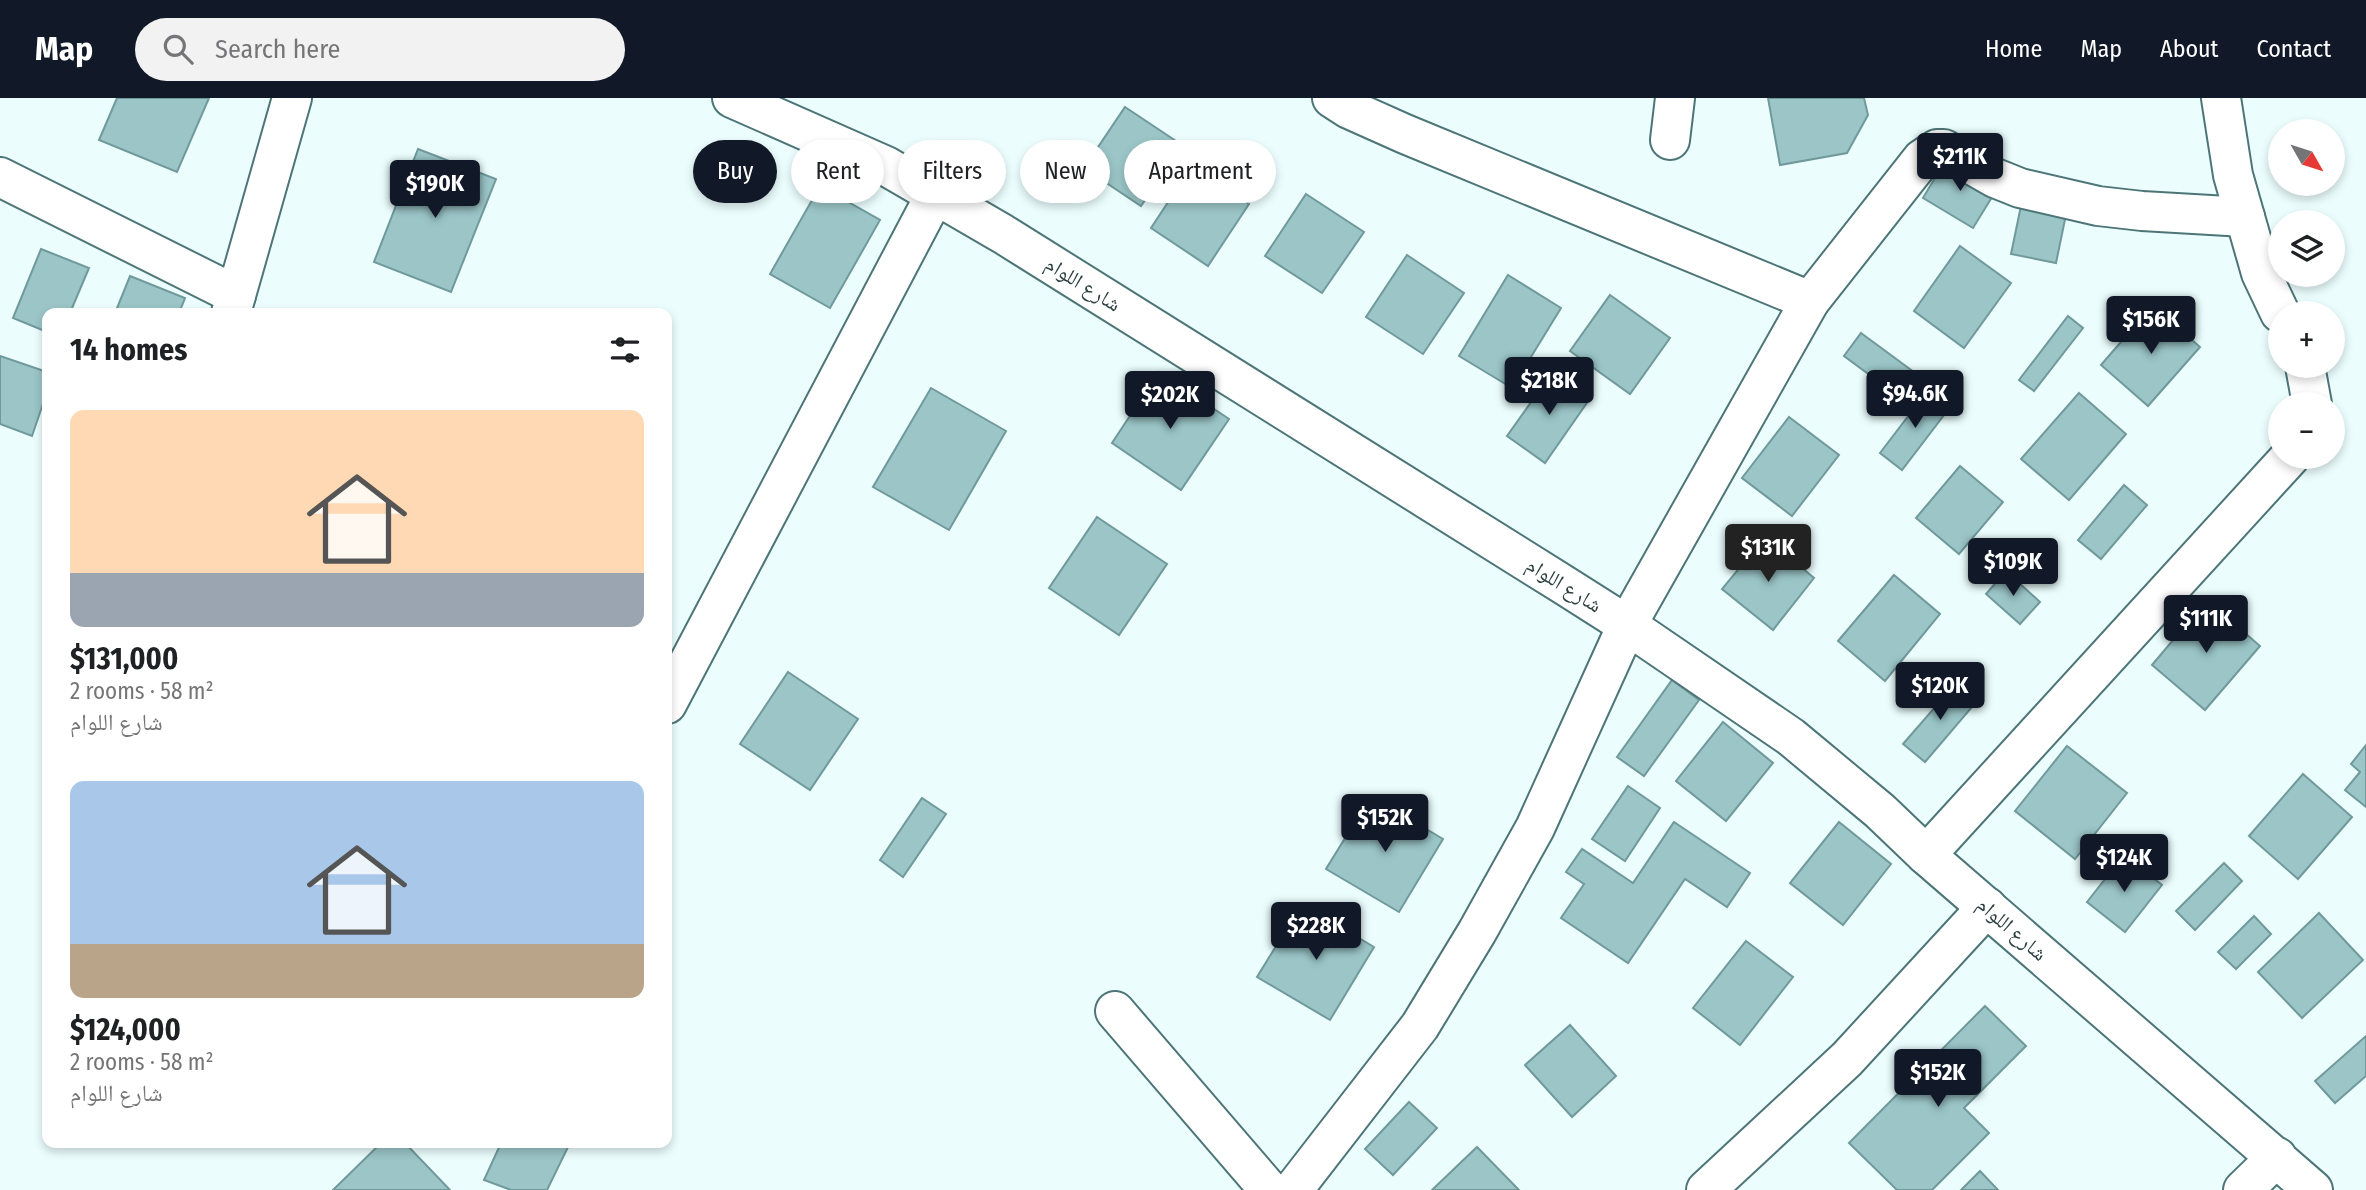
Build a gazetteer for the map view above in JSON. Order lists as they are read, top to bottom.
{
  "streets": {
    "street": ["شارع اللوام"]
  },
  "north": "bottom right",
  "page": {
    "header": "Map",
    "search": "Search here",
    "nav": [
      "Home",
      "Map",
      "About",
      "Contact"
    ],
    "map_buttons": ["+", "−"],
    "price": [
      "$211K",
      "$190K",
      "$156K",
      "$218K",
      "$94.6K",
      "$202K",
      "$131K",
      "$109K",
      "$111K",
      "$120K",
      "$152K",
      "$124K",
      "$228K",
      "$152K"
    ],
    "chip": [
      "Buy",
      "Rent",
      "Filters",
      "New",
      "Apartment"
    ],
    "heading": "14 homes",
    "list": [
      {
        "name": "$131,000",
        "note": "2 rooms · 58 m² · شارع اللوام"
      },
      {
        "name": "$124,000",
        "note": "2 rooms · 58 m² · شارع اللوام"
      }
    ]
  }
}
